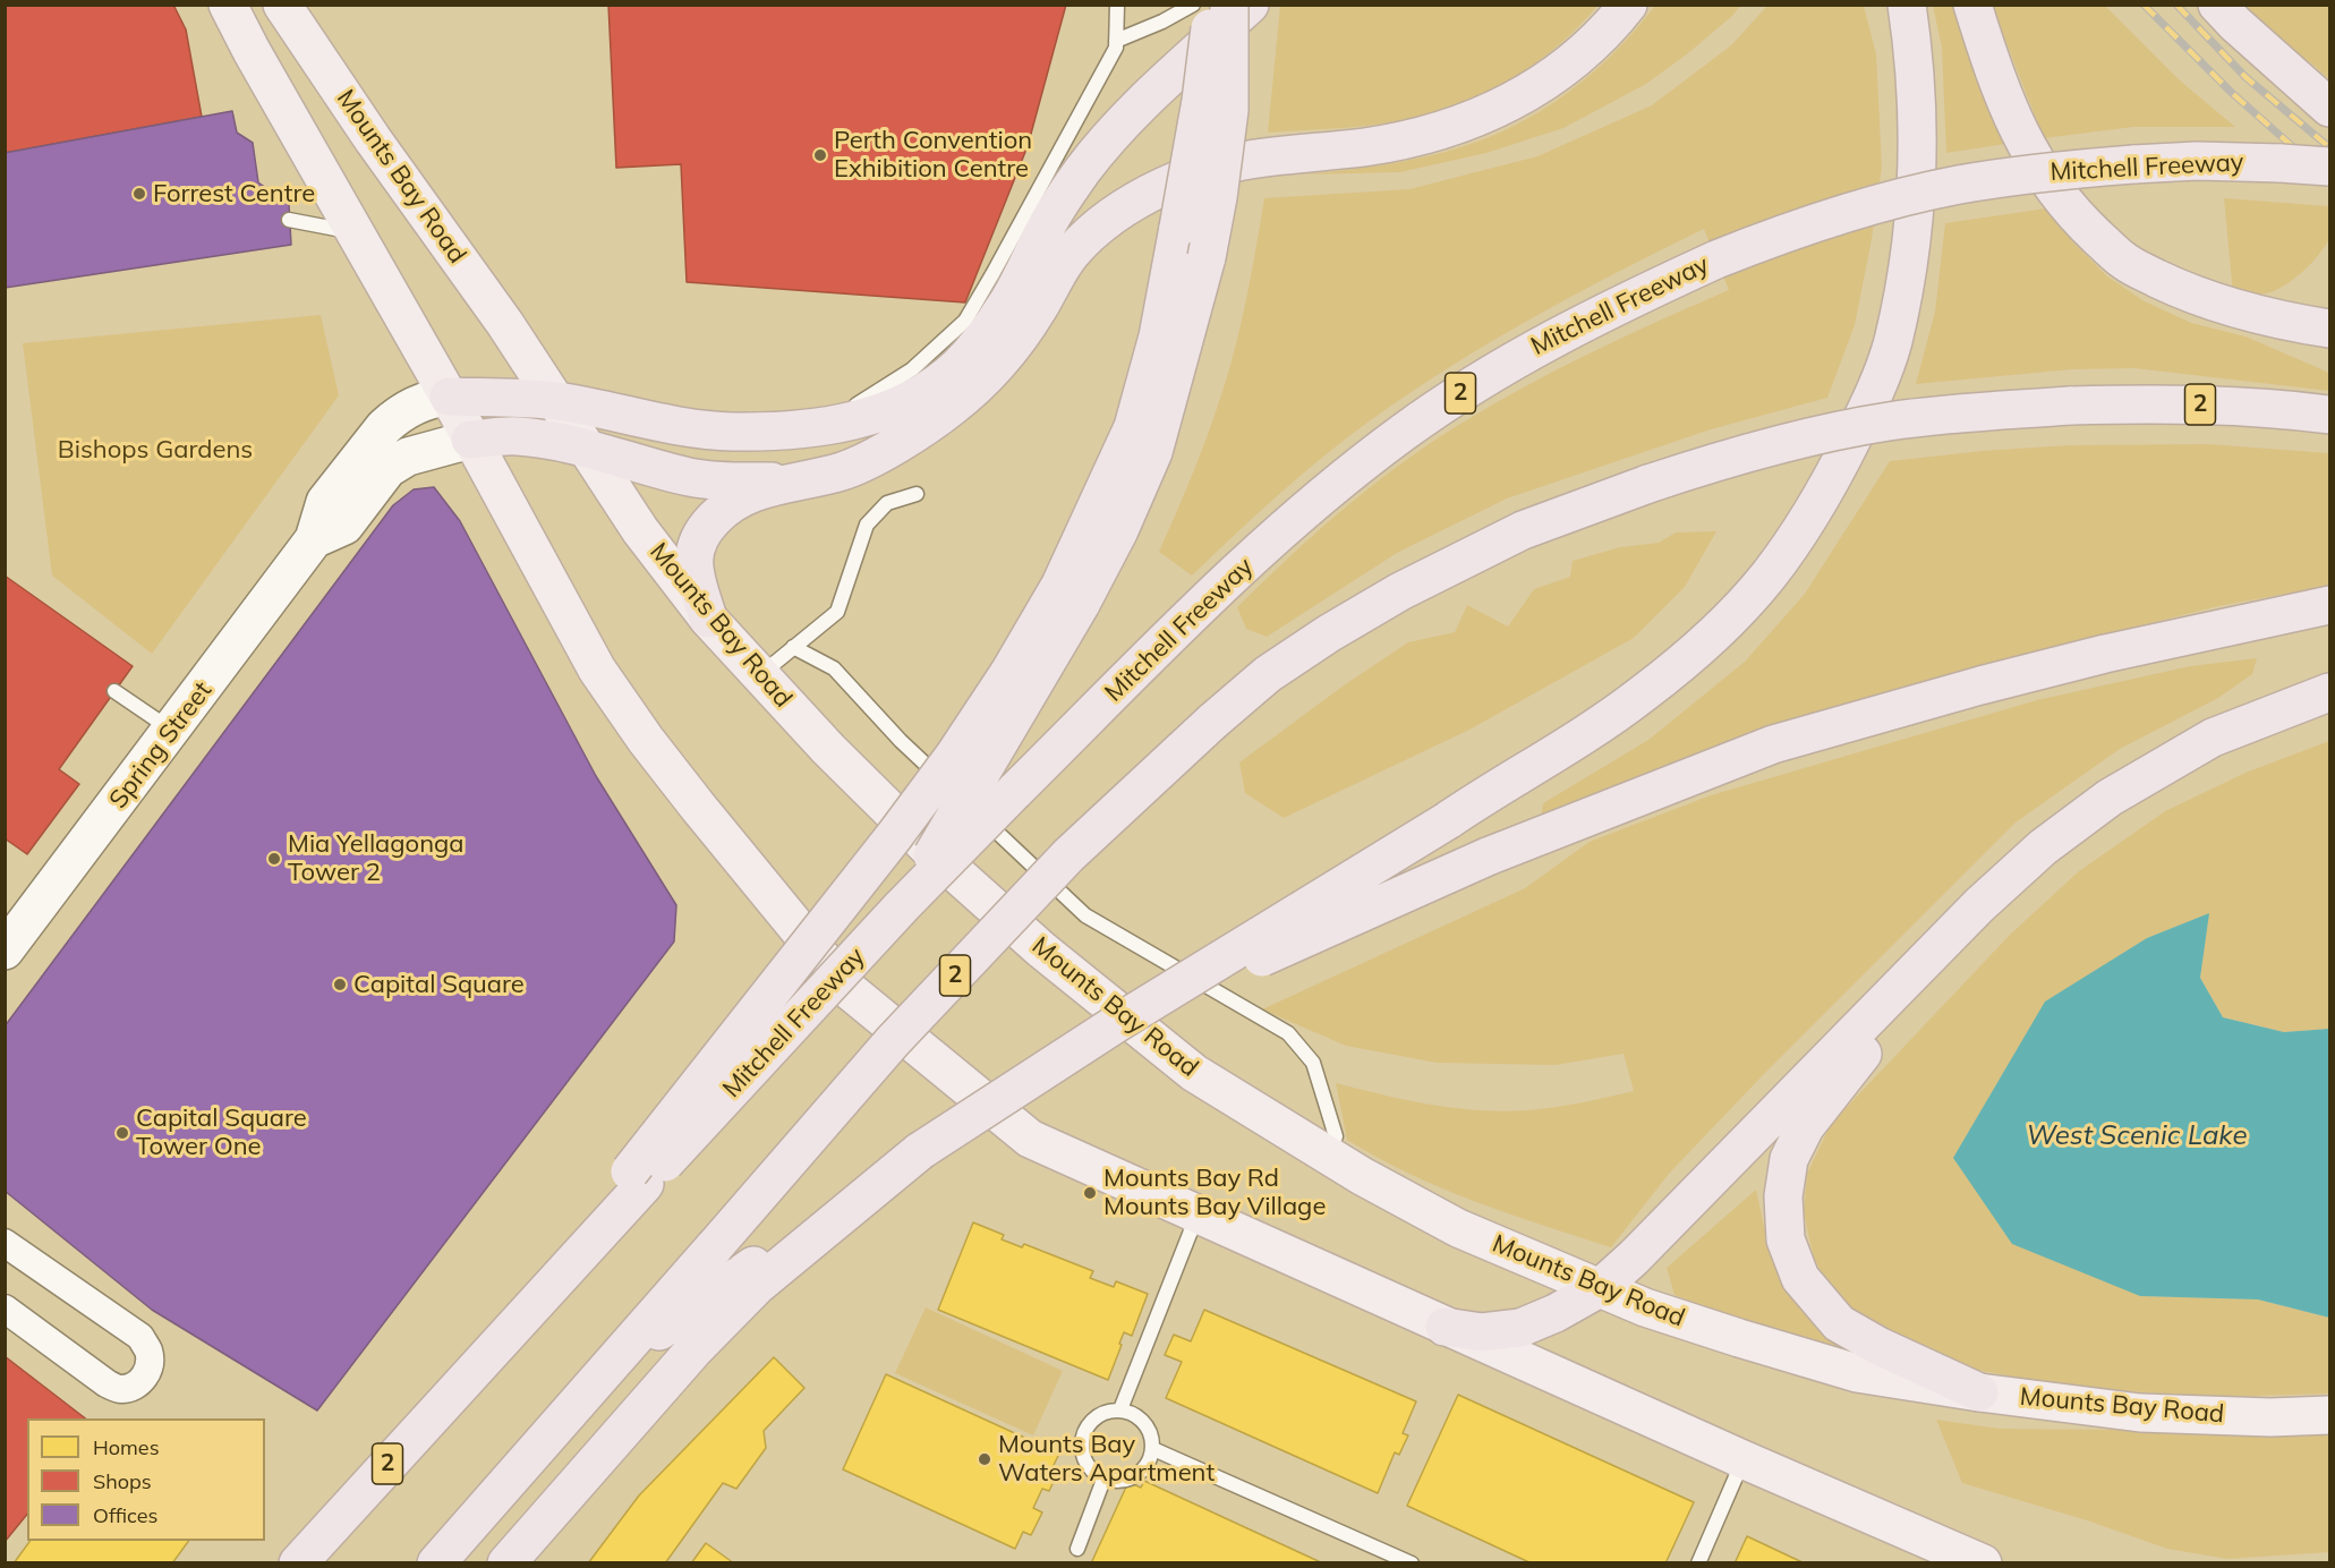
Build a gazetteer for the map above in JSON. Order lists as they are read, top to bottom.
{
  "streets": {
    "highway": ["Mitchell Freeway", "2"],
    "main road": ["Mounts Bay Road", "Spring Street"]
  },
  "crossings": [
    ["Mitchell Freeway", "2"]
  ],
  "water": ["West Scenic Lake"],
  "parks": ["Bishops Gardens"],
  "places": [
    "Perth Convention Exhibition Centre",
    "Forrest Centre",
    "Mia Yellagonga Tower 2",
    "Capital Square",
    "Capital Square Tower One",
    "Mounts Bay Rd Mounts Bay Village",
    "Mounts Bay Waters Apartment"
  ],
  "legend": ["Homes", "Shops", "Offices"]
}
